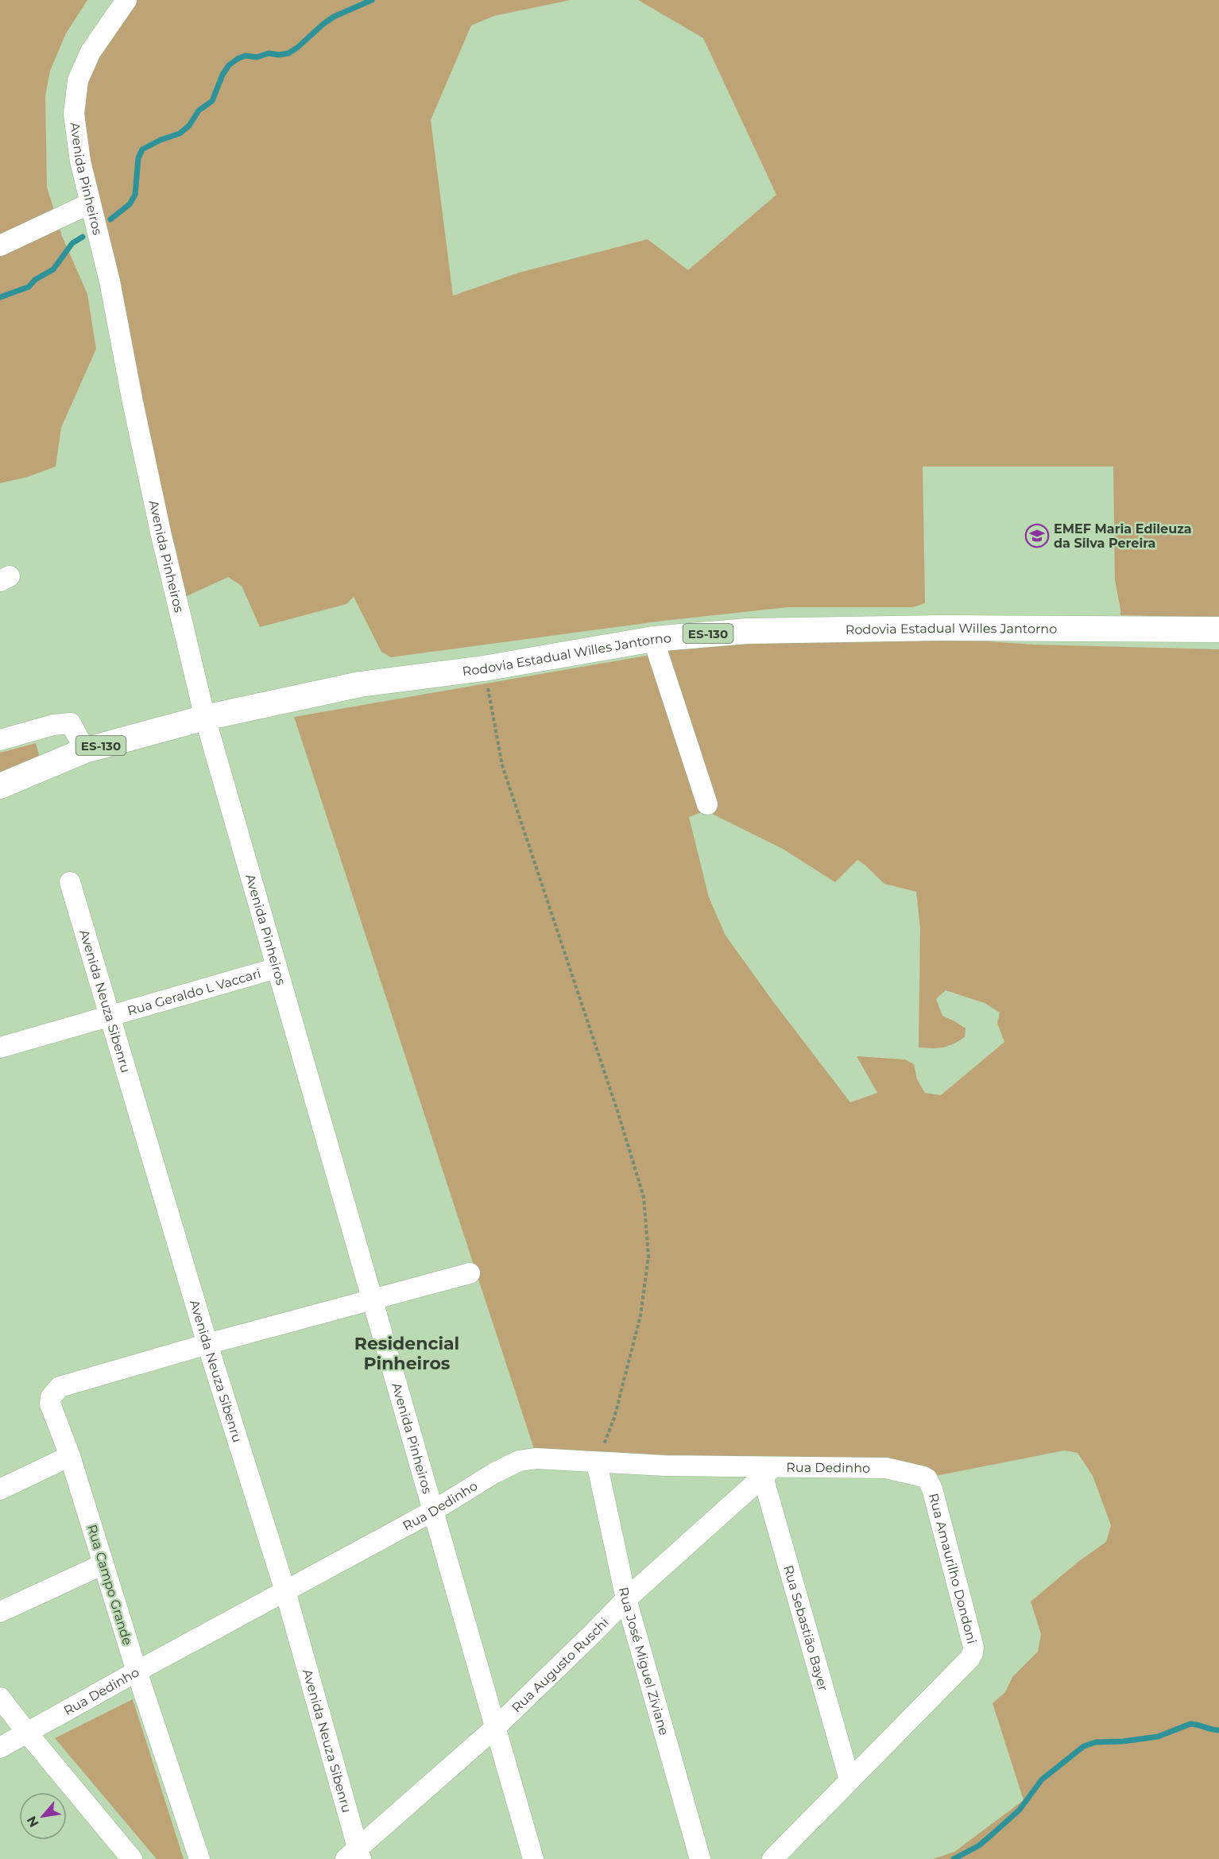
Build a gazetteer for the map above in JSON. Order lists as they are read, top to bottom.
{
  "streets": {
    "main road": ["Rodovia Estadual Willes Jantorno", "ES-130"],
    "street": [
      "Avenida Pinheiros",
      "Rua Geraldo L Vaccari",
      "Avenida Neuza Sibenru",
      "Rua Dedinho",
      "Rua Amaurilho Dondoni",
      "Rua Campo Grande",
      "Rua Sebastião Bayer",
      "Rua José Miguel Ziviane",
      "Rua Augusto Ruschi"
    ]
  },
  "crossings": [
    ["Avenida Pinheiros", "Rodovia Estadual Willes Jantorno"],
    ["Avenida Pinheiros", "ES-130"],
    ["Avenida Pinheiros", "Rua Geraldo L Vaccari"],
    ["Avenida Pinheiros", "Rua Dedinho"],
    ["Avenida Pinheiros", "Rua Augusto Ruschi"],
    ["Rodovia Estadual Willes Jantorno", "ES-130"],
    ["Rua Geraldo L Vaccari", "Avenida Neuza Sibenru"],
    ["Avenida Neuza Sibenru", "Rua Dedinho"],
    ["Avenida Neuza Sibenru", "Rua Campo Grande"],
    ["Avenida Neuza Sibenru", "Rua Augusto Ruschi"],
    ["Rua Dedinho", "Rua Amaurilho Dondoni"],
    ["Rua Dedinho", "Rua Campo Grande"],
    ["Rua Dedinho", "Rua Sebastião Bayer"],
    ["Rua Dedinho", "Rua José Miguel Ziviane"],
    ["Rua Dedinho", "Rua Augusto Ruschi"],
    ["Rua Amaurilho Dondoni", "Rua Sebastião Bayer"],
    ["Rua Sebastião Bayer", "Rua Augusto Ruschi"],
    ["Rua José Miguel Ziviane", "Rua Augusto Ruschi"]
  ],
  "districts": ["Residencial Pinheiros"],
  "places": {
    "school or university": ["EMEF Maria Edileuza da Silva Pereira"]
  },
  "north": "bottom left"
}
